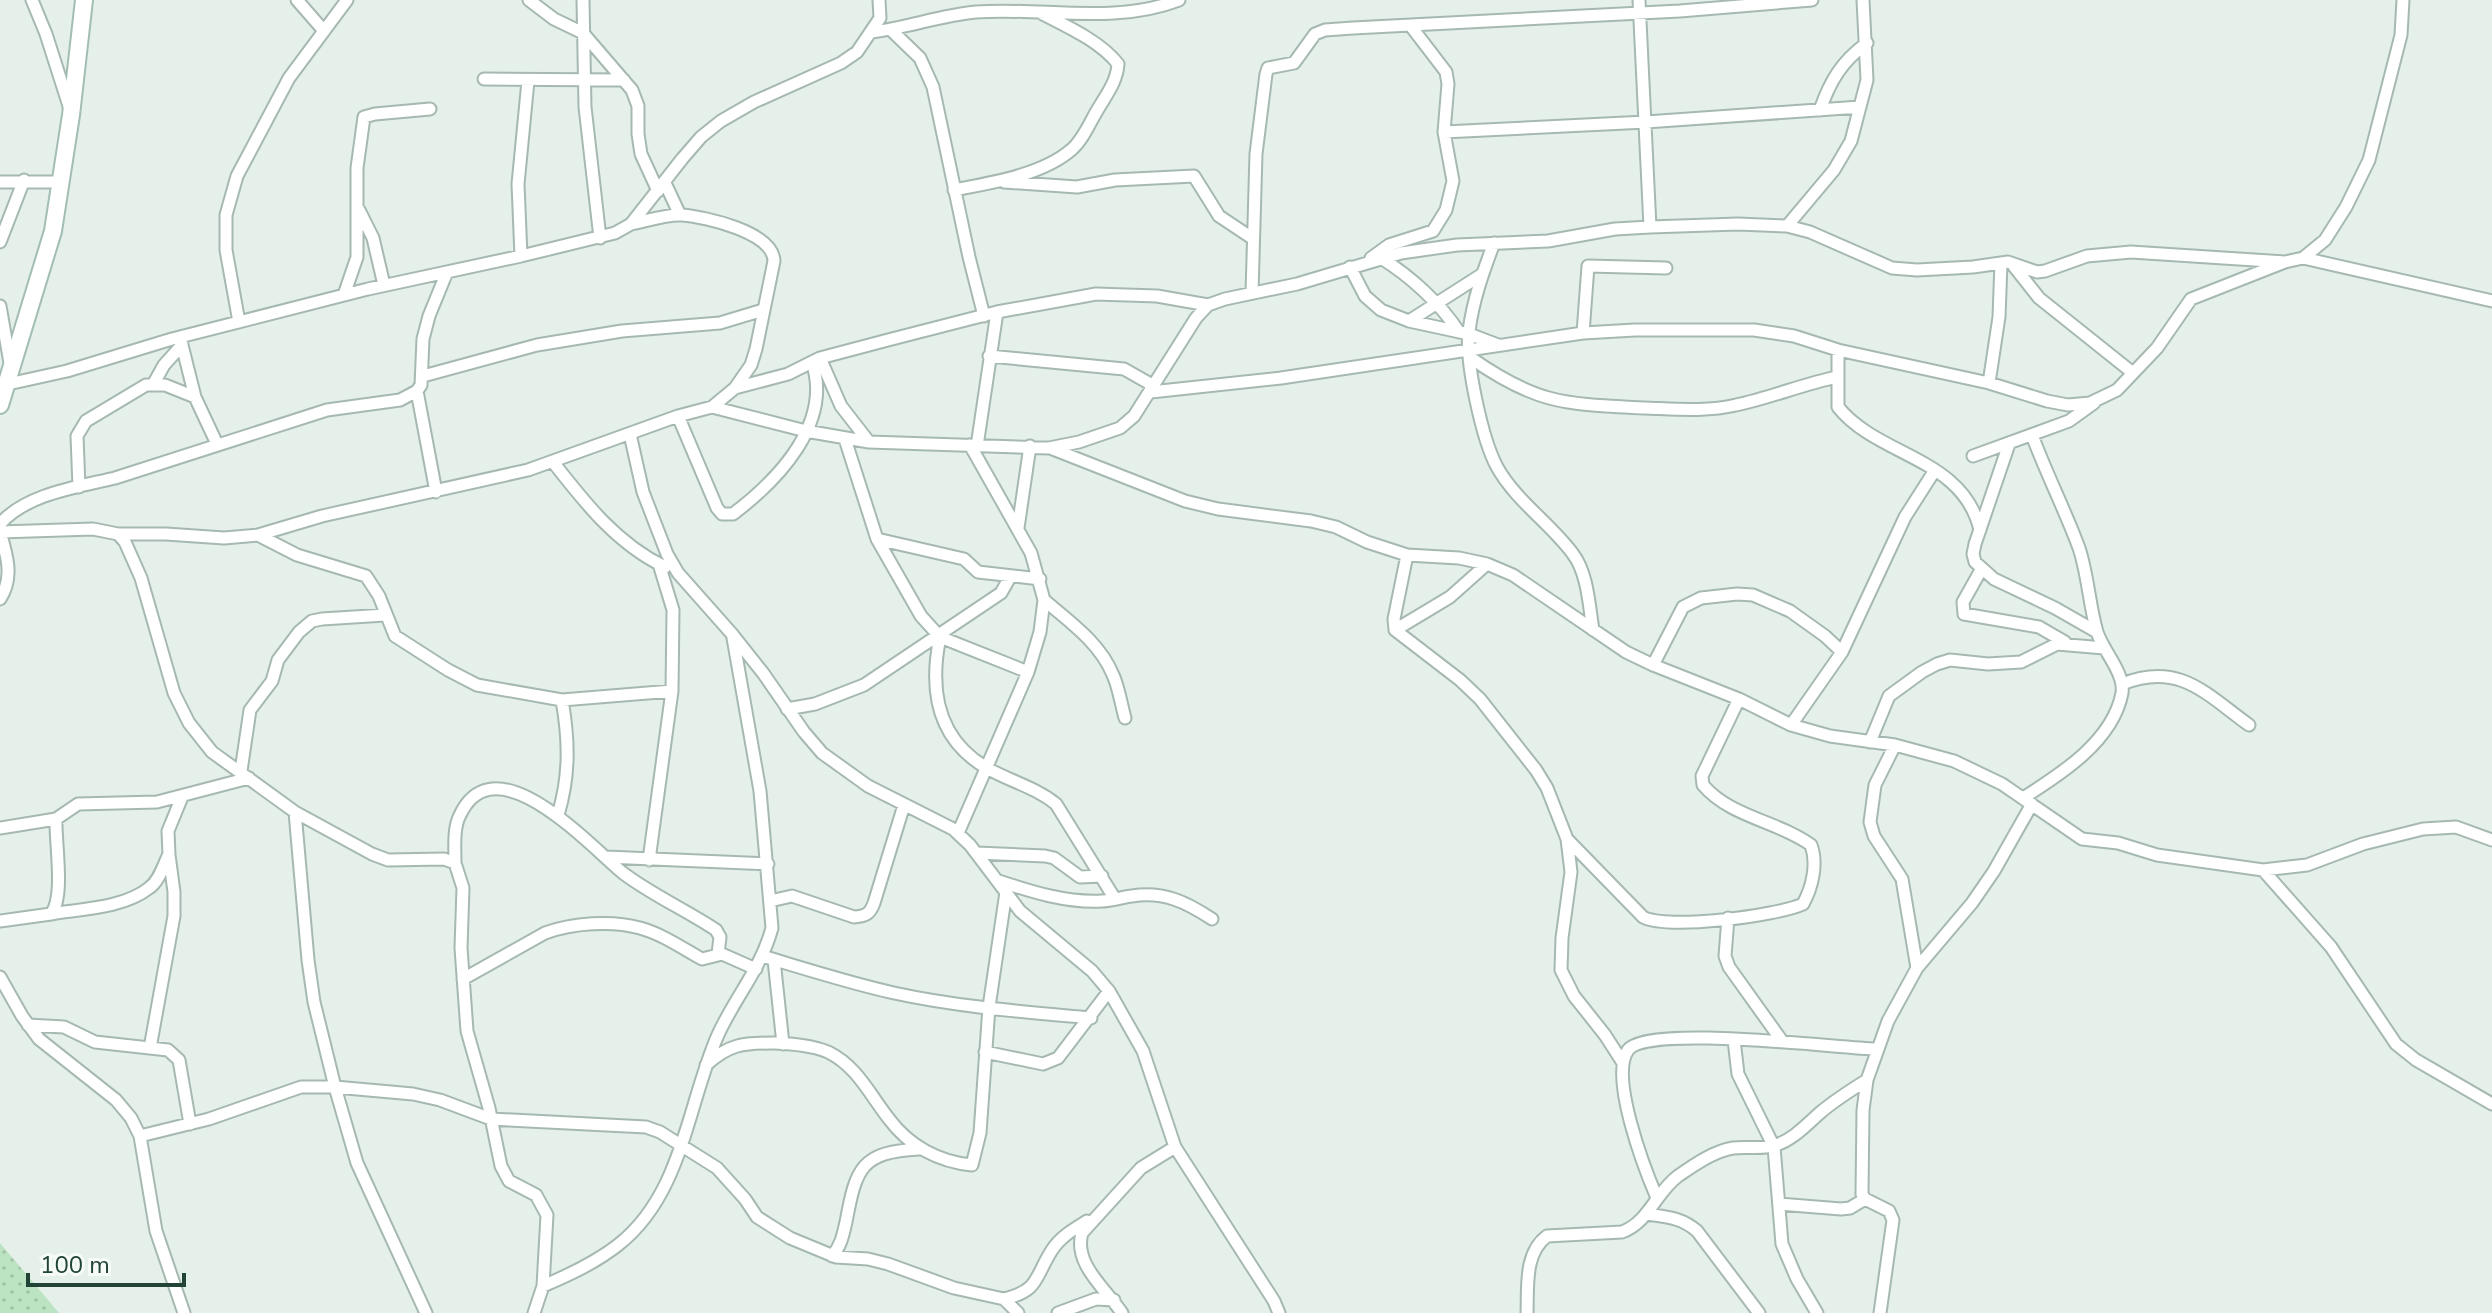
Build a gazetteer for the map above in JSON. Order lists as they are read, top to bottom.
{
  "scale_bar": "100 m"
}
